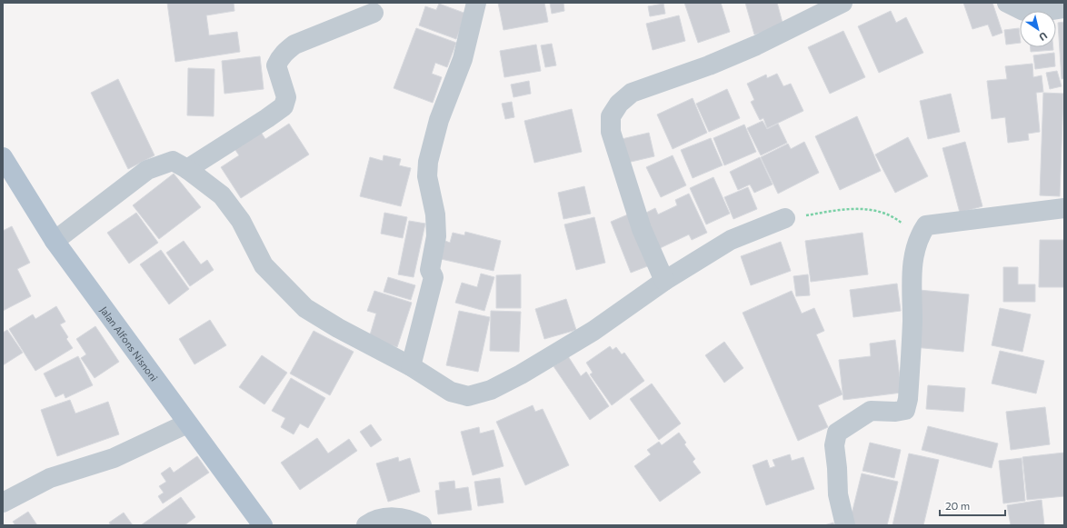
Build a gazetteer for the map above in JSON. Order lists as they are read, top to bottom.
{
  "streets": {
    "main road": ["Jalan Alfons Nisnoni"]
  },
  "scale_bar": "20 m",
  "north": "bottom right"
}
